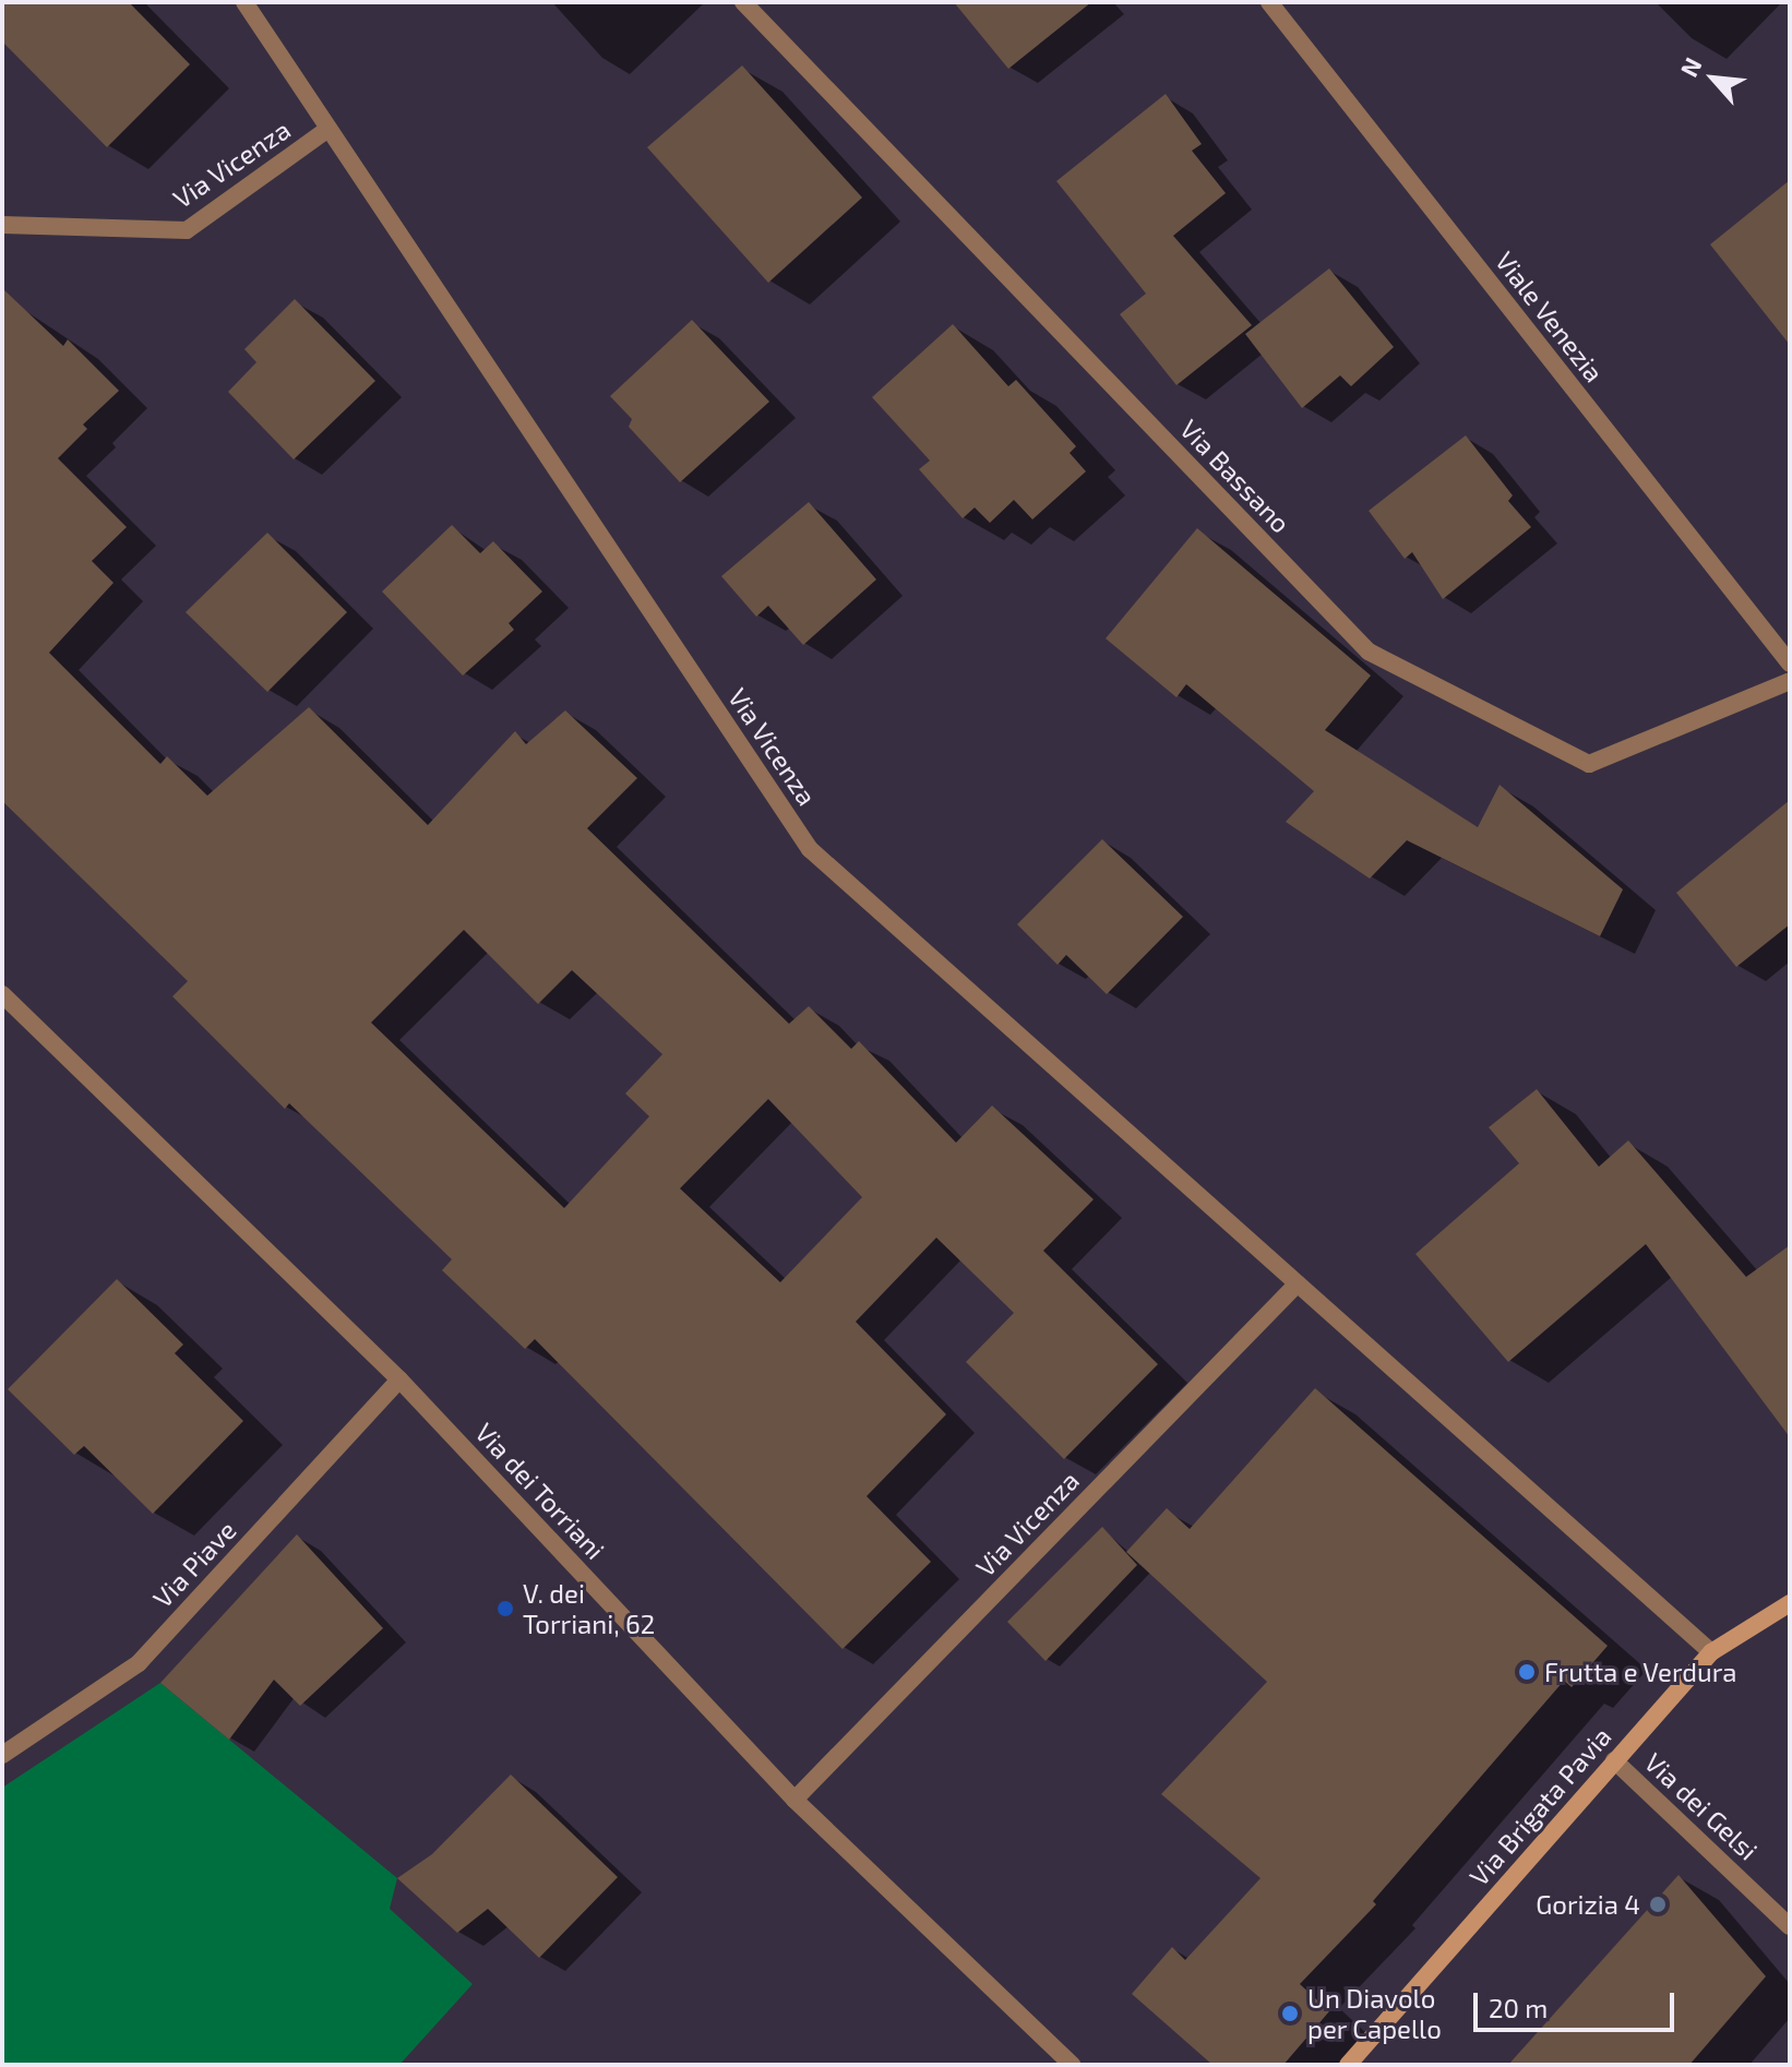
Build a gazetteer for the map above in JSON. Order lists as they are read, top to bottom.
{
  "streets": {
    "street": [
      "Via Vicenza",
      "Viale Venezia",
      "Via Bassano",
      "Via dei Torriani",
      "Via Piave",
      "Via Brigata Pavia",
      "Via dei Gelsi"
    ]
  },
  "crossings": [
    ["Via Vicenza", "Via dei Torriani"],
    ["Via Vicenza", "Via Brigata Pavia"],
    ["Via dei Torriani", "Via Piave"],
    ["Via Brigata Pavia", "Via dei Gelsi"]
  ],
  "places": [
    "V. dei Torriani, 62",
    "Frutta e Verdura",
    "Gorizia 4",
    "Un Diavolo per Capello"
  ],
  "scale_bar": "20 m",
  "north": "top left"
}
